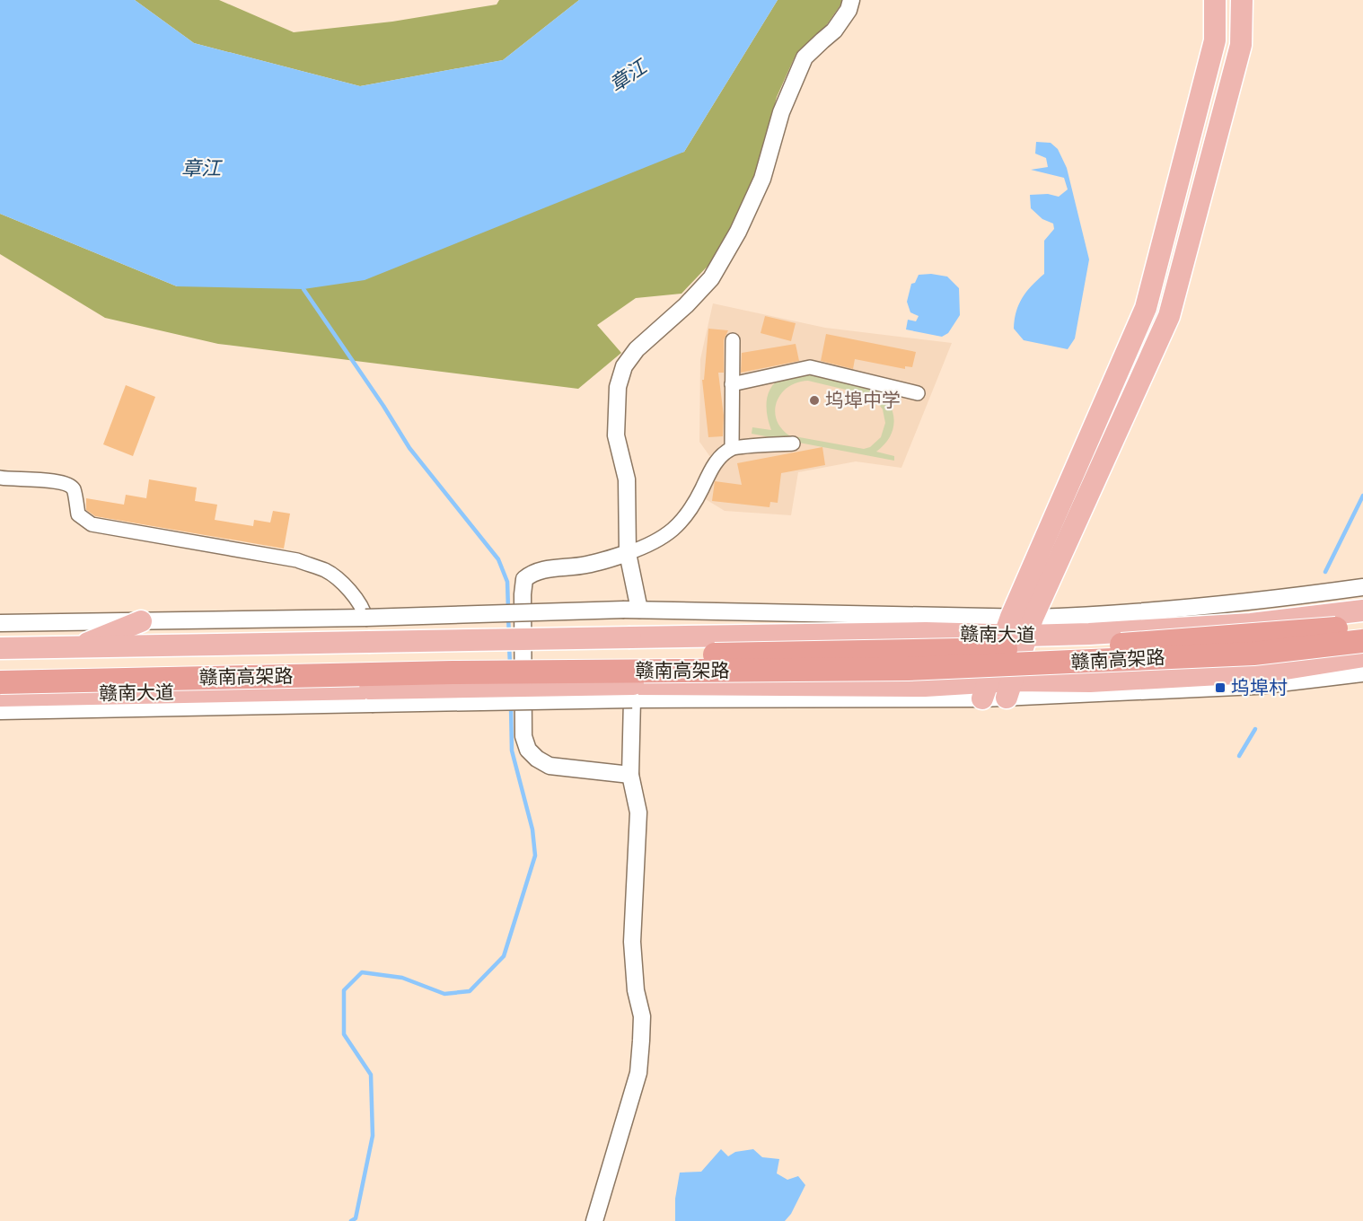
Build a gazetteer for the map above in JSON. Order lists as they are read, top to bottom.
{
  "streets": {
    "highway": ["赣南高架路"],
    "main road": ["赣南大道"]
  },
  "water": ["章江"],
  "places": {
    "other": ["坞埠中学"],
    "transit": ["坞埠村"]
  }
}
